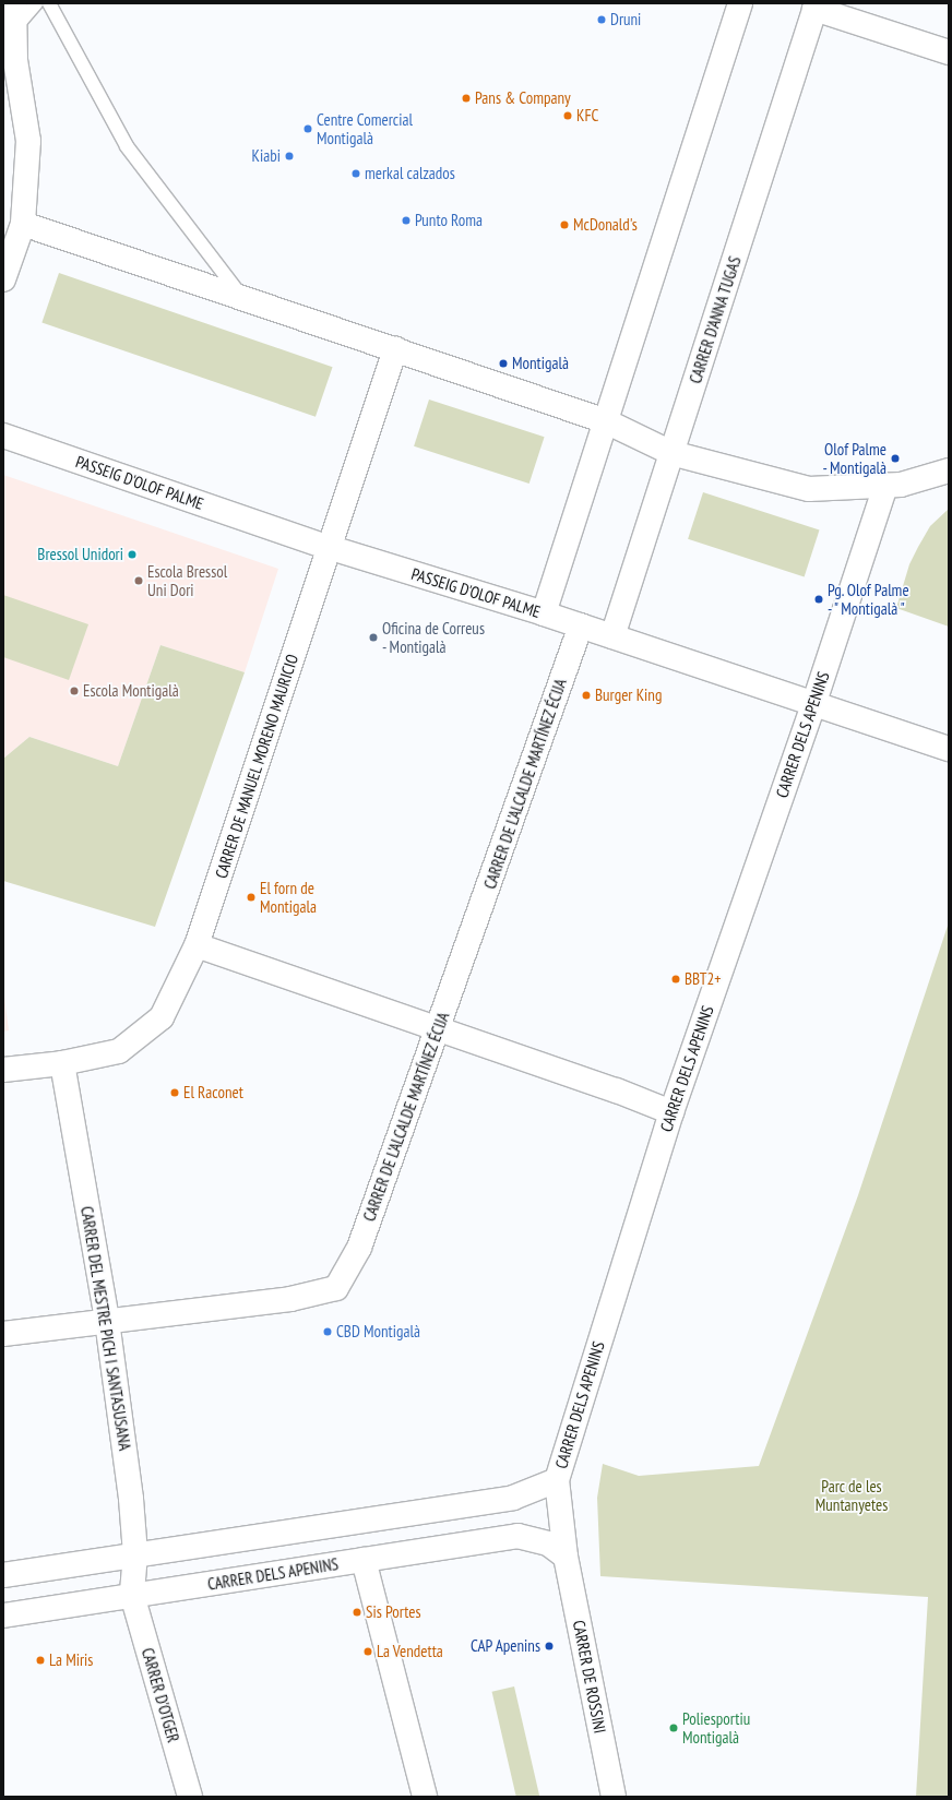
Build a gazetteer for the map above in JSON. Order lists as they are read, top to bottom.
{
  "streets": {
    "street": [
      "CARRER D'ANNA TUGAS",
      "PASSEIG D'OLOF PALME",
      "CARRER DELS APENINS",
      "CARRER DE MANUEL MORENO MAURICIO",
      "CARRER DE L'ALCALDE MARTÍNEZ ÉCIJA",
      "CARRER DEL MESTRE PICH I SANTASUSANA",
      "CARRER DE ROSSINI",
      "CARRER D'OTGER"
    ]
  },
  "crossings": [
    ["CARRER D'ANNA TUGAS", "PASSEIG D'OLOF PALME"],
    ["PASSEIG D'OLOF PALME", "CARRER DELS APENINS"],
    ["PASSEIG D'OLOF PALME", "CARRER DE MANUEL MORENO MAURICIO"],
    ["PASSEIG D'OLOF PALME", "CARRER DE L'ALCALDE MARTÍNEZ ÉCIJA"],
    ["CARRER DELS APENINS", "CARRER DEL MESTRE PICH I SANTASUSANA"],
    ["CARRER DELS APENINS", "CARRER DE ROSSINI"],
    ["CARRER DELS APENINS", "CARRER D'OTGER"],
    ["CARRER DE MANUEL MORENO MAURICIO", "CARRER DEL MESTRE PICH I SANTASUSANA"],
    ["CARRER DE L'ALCALDE MARTÍNEZ ÉCIJA", "CARRER DEL MESTRE PICH I SANTASUSANA"],
    ["CARRER DEL MESTRE PICH I SANTASUSANA", "CARRER D'OTGER"]
  ],
  "parks": ["Parc de les Muntanyetes"],
  "places": [
    "Druni",
    "Pans & Company",
    "KFC",
    "Centre Comercial Montigalà",
    "Kiabi",
    "merkal calzados",
    "Punto Roma",
    "McDonald's",
    "Montigalà",
    "Olof Palme - Montigalà",
    "Bressol Unidori",
    "Escola Bressol Uni Dori",
    "Pg. Olof Palme - \" Montigalà \"",
    "Oficina de Correus - Montigalà",
    "Escola Montigalà",
    "Burger King",
    "El forn de Montigala",
    "BBT2+",
    "El Raconet",
    "CBD Montigalà",
    "Sis Portes",
    "CAP Apenins",
    "La Vendetta",
    "La Miris",
    "Poliesportiu Montigalà"
  ]
}
